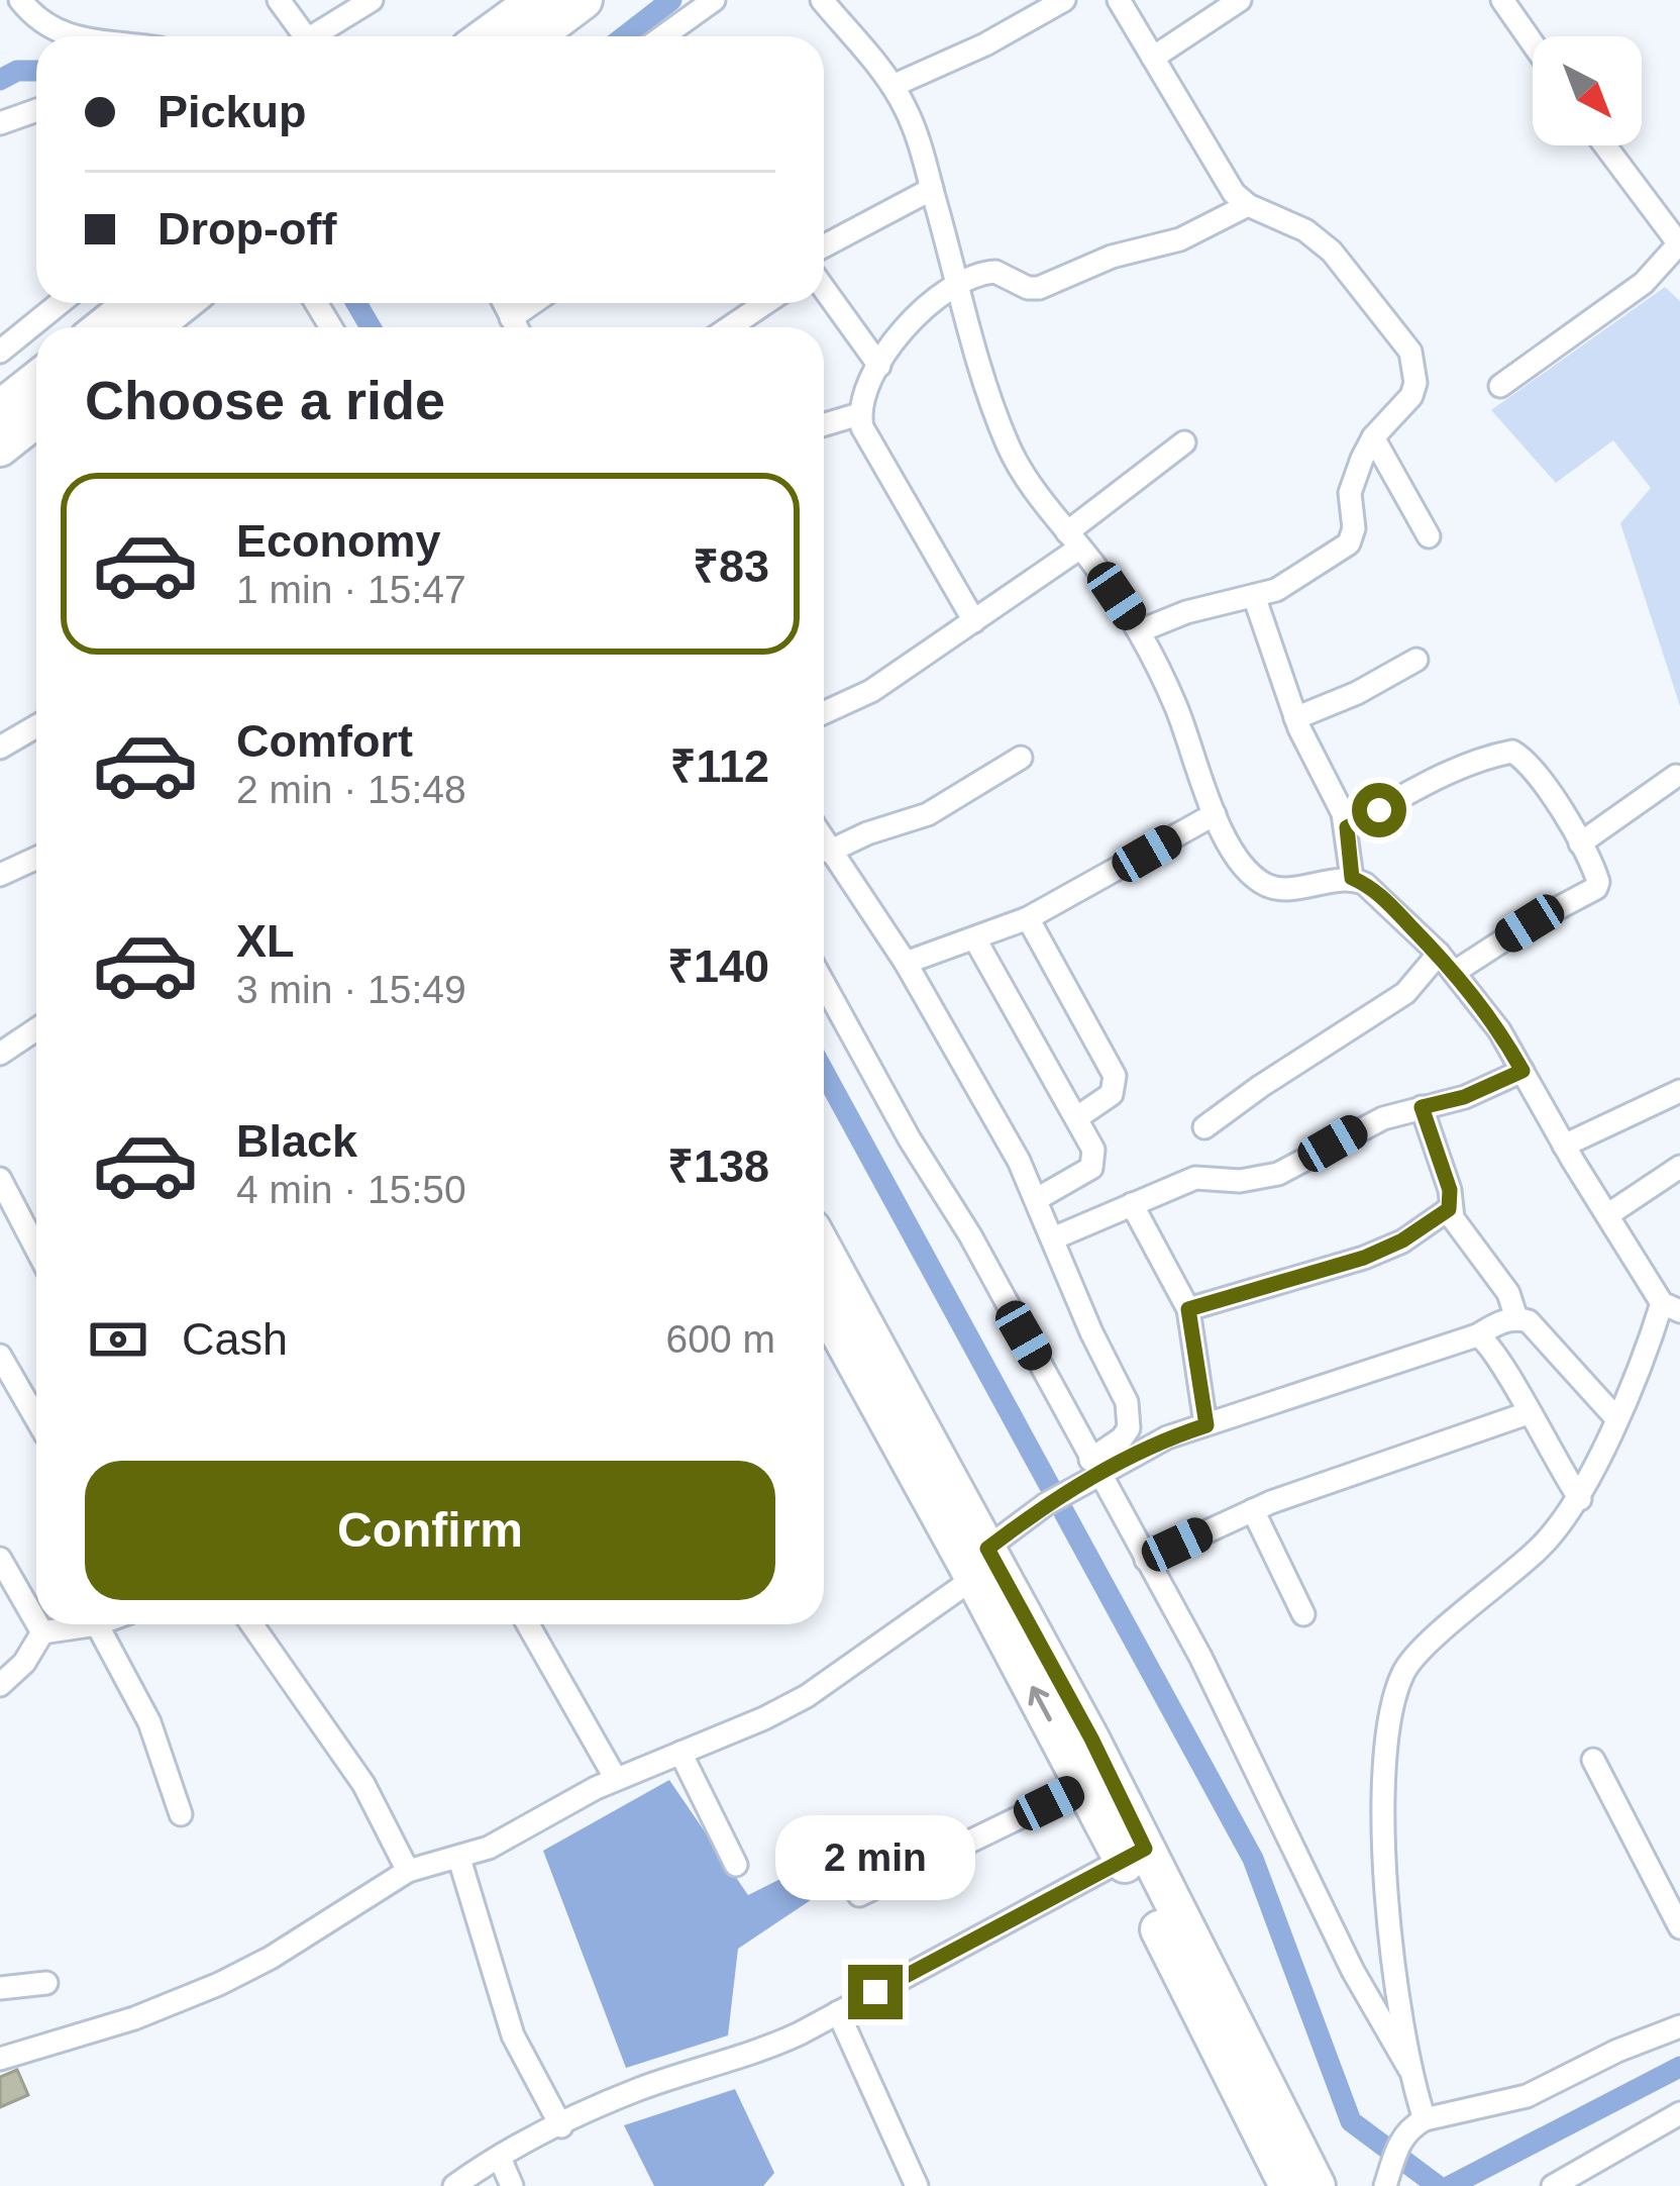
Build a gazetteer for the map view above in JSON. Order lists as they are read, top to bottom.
{
  "north": "bottom right",
  "page": {
    "banner": ["Pickup", "Drop-off"],
    "heading": "Choose a ride",
    "list": [
      {
        "name": "Economy",
        "note": "1 min · 15:47",
        "value": "₹83"
      },
      {
        "name": "Comfort",
        "note": "2 min · 15:48",
        "value": "₹112"
      },
      {
        "name": "XL",
        "note": "3 min · 15:49",
        "value": "₹140"
      },
      {
        "name": "Black",
        "note": "4 min · 15:50",
        "value": "₹138"
      }
    ],
    "pay": ["Cash", "600 m"],
    "buttons": "Confirm",
    "bubble": "2 min"
  }
}
